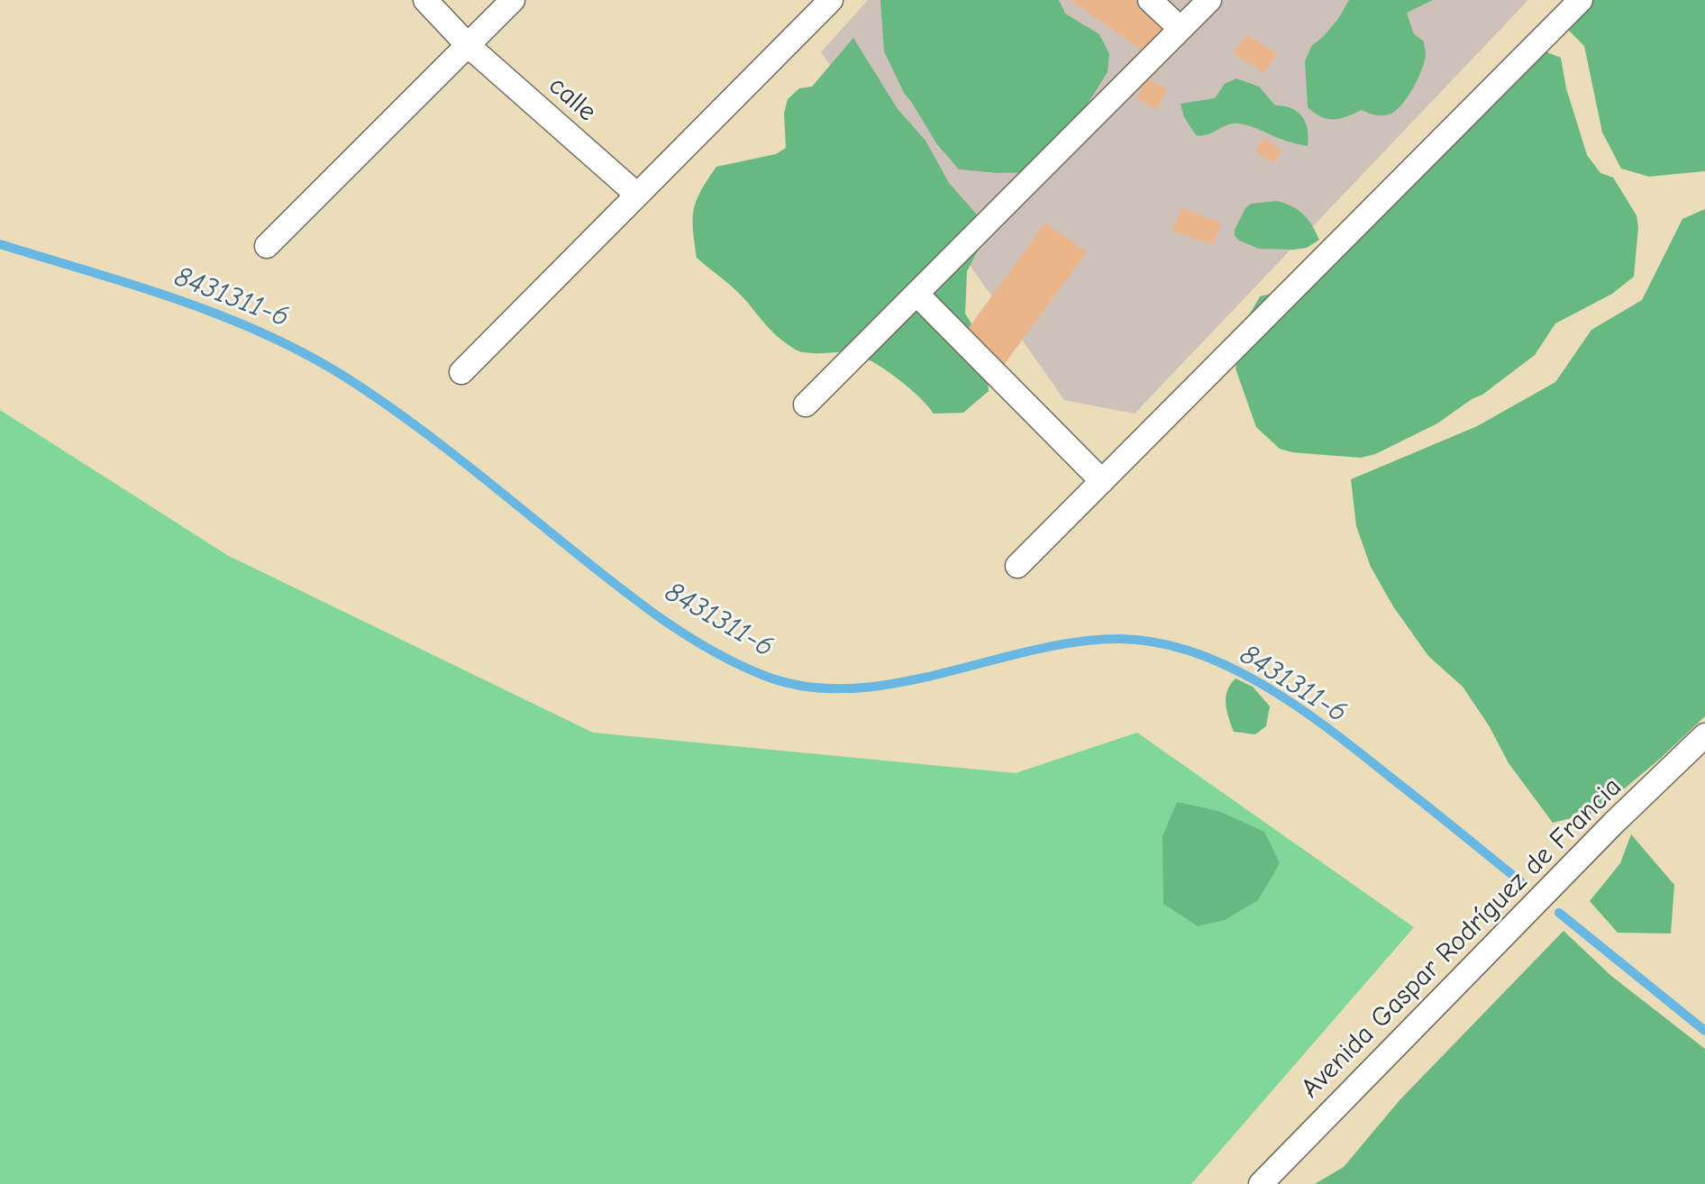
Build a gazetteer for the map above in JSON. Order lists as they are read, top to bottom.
{
  "streets": {
    "street": ["calle", "Avenida Gaspar Rodríguez de Francia"]
  },
  "water": ["8431311-6"]
}
